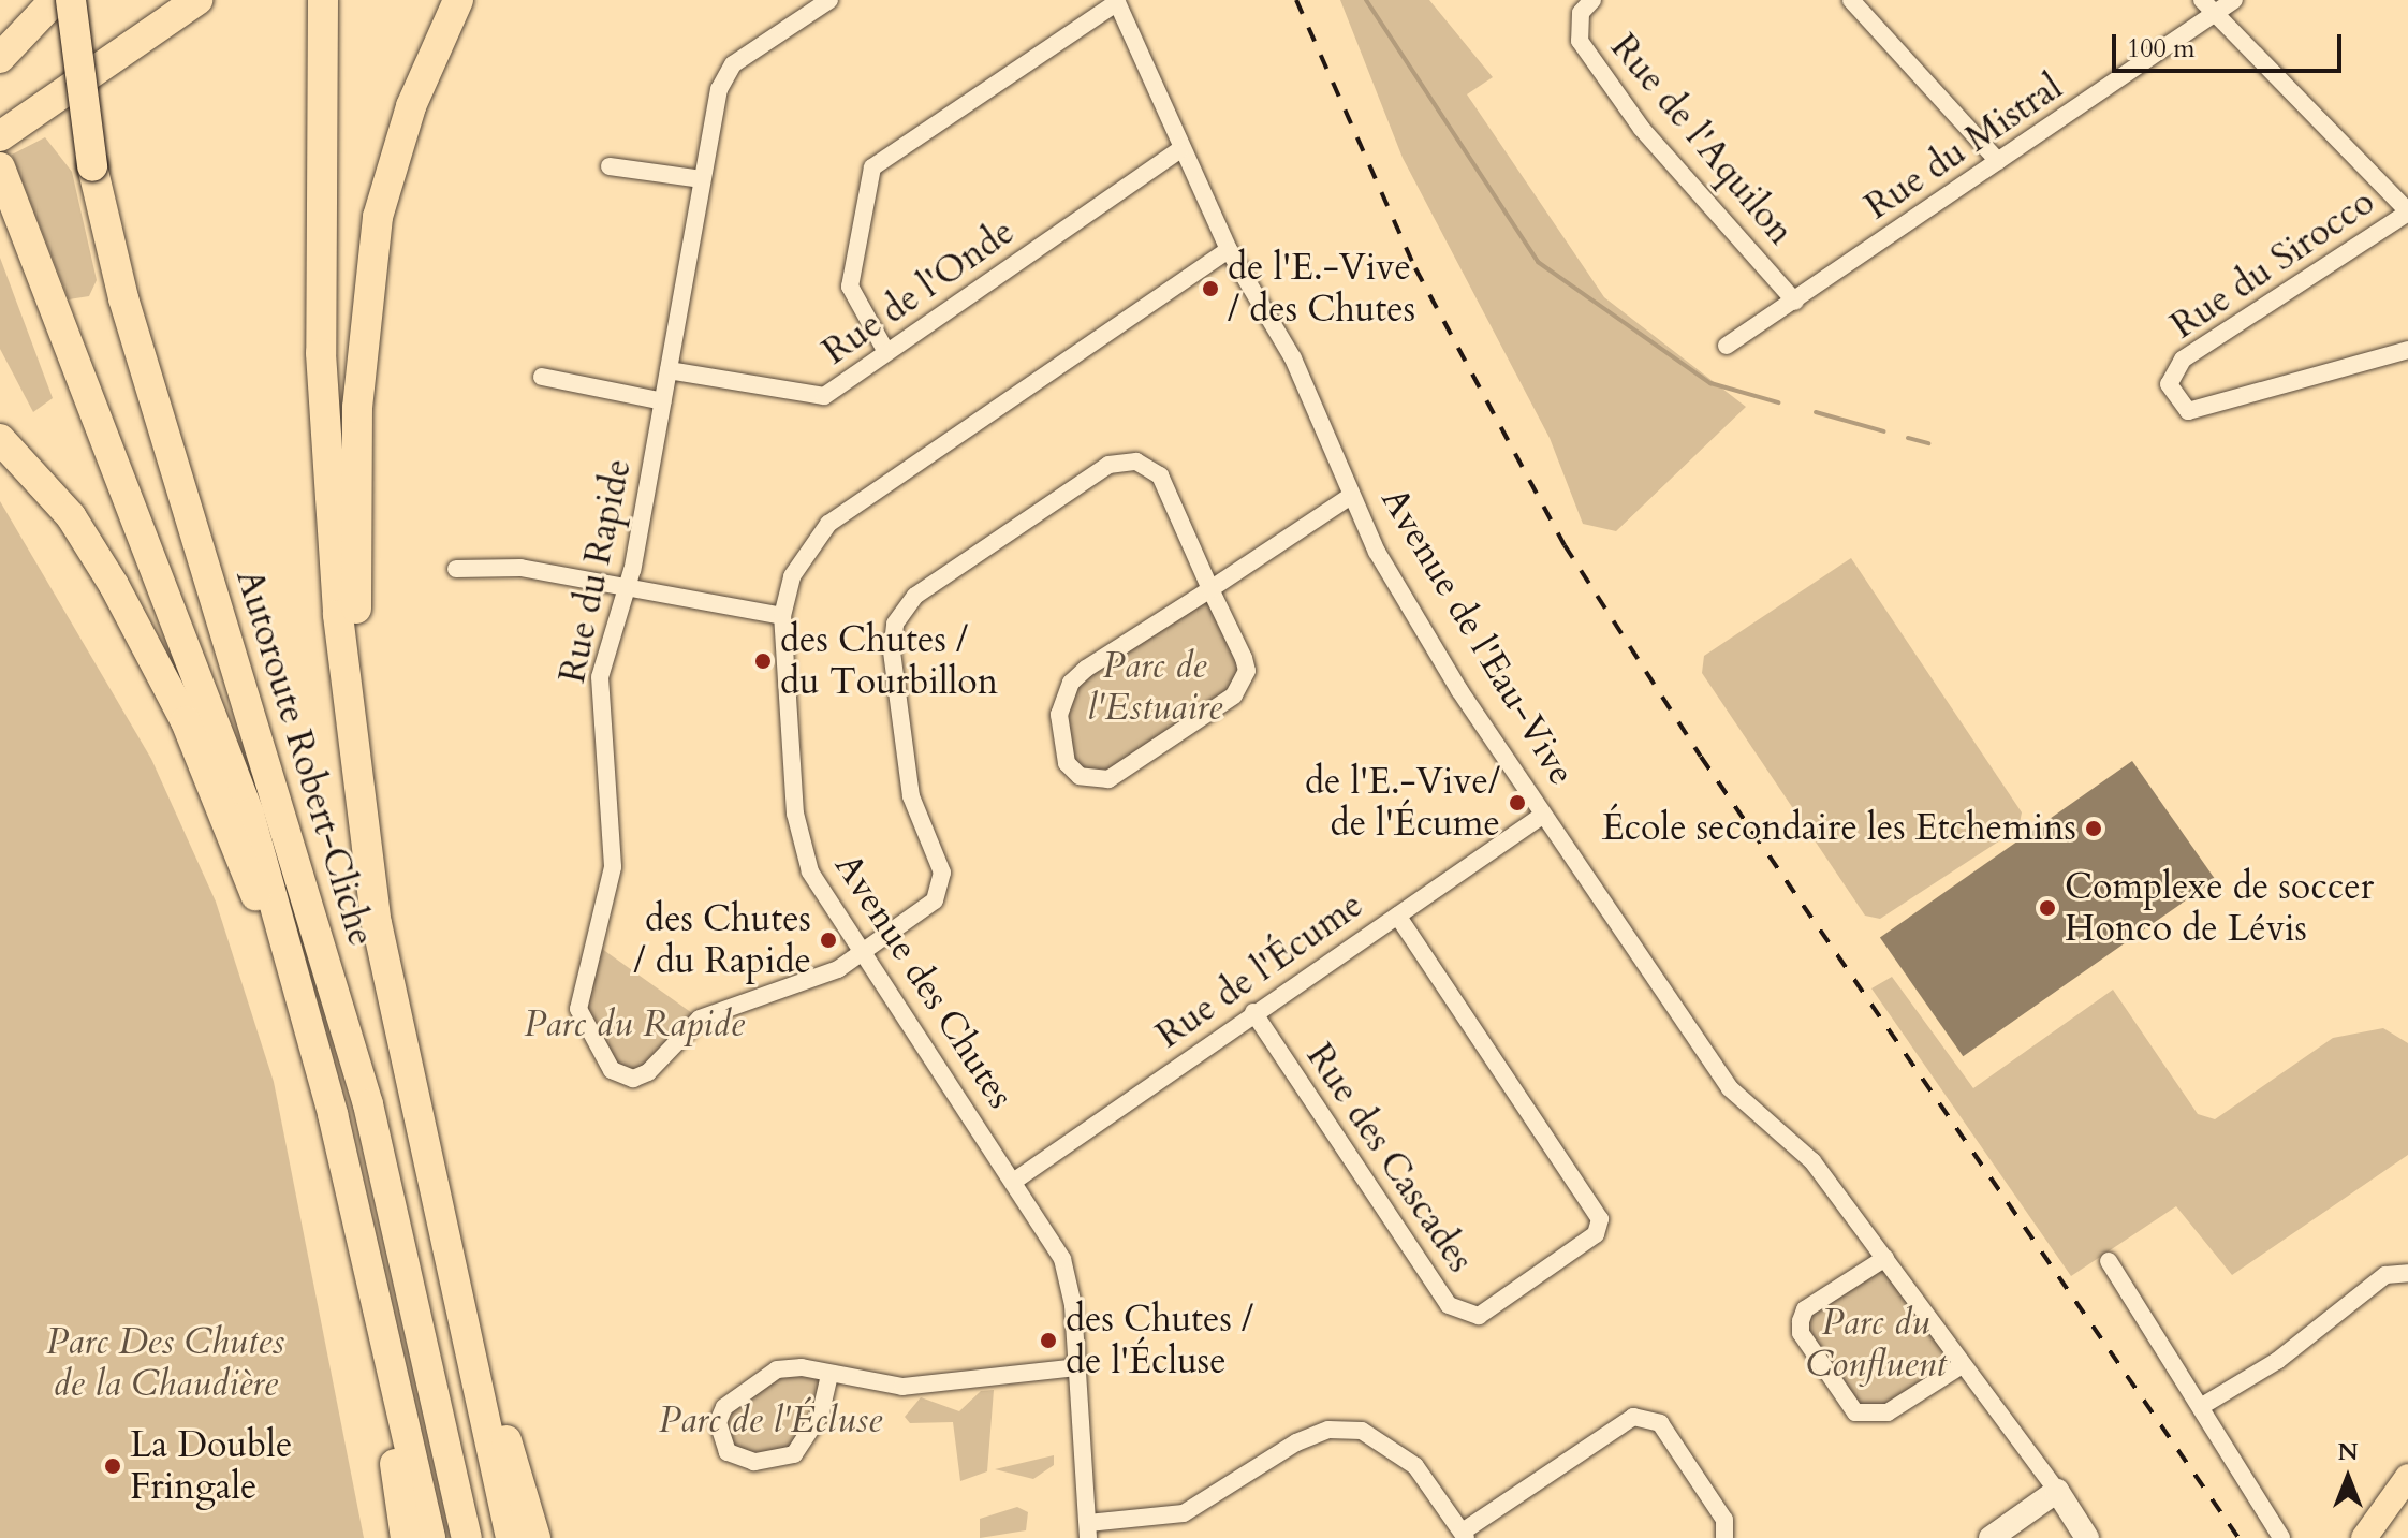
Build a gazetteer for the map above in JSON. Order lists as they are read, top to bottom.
{
  "streets": {
    "highway": ["Autoroute Robert-Cliche"],
    "street": [
      "Rue de l'Aquilon",
      "Rue du Mistral",
      "Rue du Sirocco",
      "Rue de l'Onde",
      "Rue du Rapide",
      "Avenue de l'Eau-Vive",
      "Rue de l'Écume",
      "Avenue des Chutes",
      "Rue des Cascades"
    ]
  },
  "crossings": [
    ["Rue de l'Aquilon", "Rue du Mistral"],
    ["Rue de l'Onde", "Rue du Rapide"],
    ["Rue de l'Onde", "Avenue de l'Eau-Vive"],
    ["Rue du Rapide", "Avenue des Chutes"],
    ["Avenue de l'Eau-Vive", "Rue de l'Écume"],
    ["Avenue de l'Eau-Vive", "Avenue des Chutes"],
    ["Rue de l'Écume", "Avenue des Chutes"],
    ["Rue de l'Écume", "Rue des Cascades"]
  ],
  "parks": [
    "Parc de l'Estuaire",
    "Parc du Rapide",
    "Parc du Confluent",
    "Parc Des Chutes de la Chaudière",
    "Parc de l'Écluse"
  ],
  "places": [
    "de l'E.-Vive / des Chutes",
    "des Chutes / du Tourbillon",
    "de l'E.-Vive/ de l'Écume",
    "École secondaire les Etchemins",
    "Complexe de soccer Honco de Lévis",
    "des Chutes / du Rapide",
    "des Chutes / de l'Écluse",
    "La Double Fringale"
  ],
  "scale_bar": "100 m",
  "north": "top"
}
